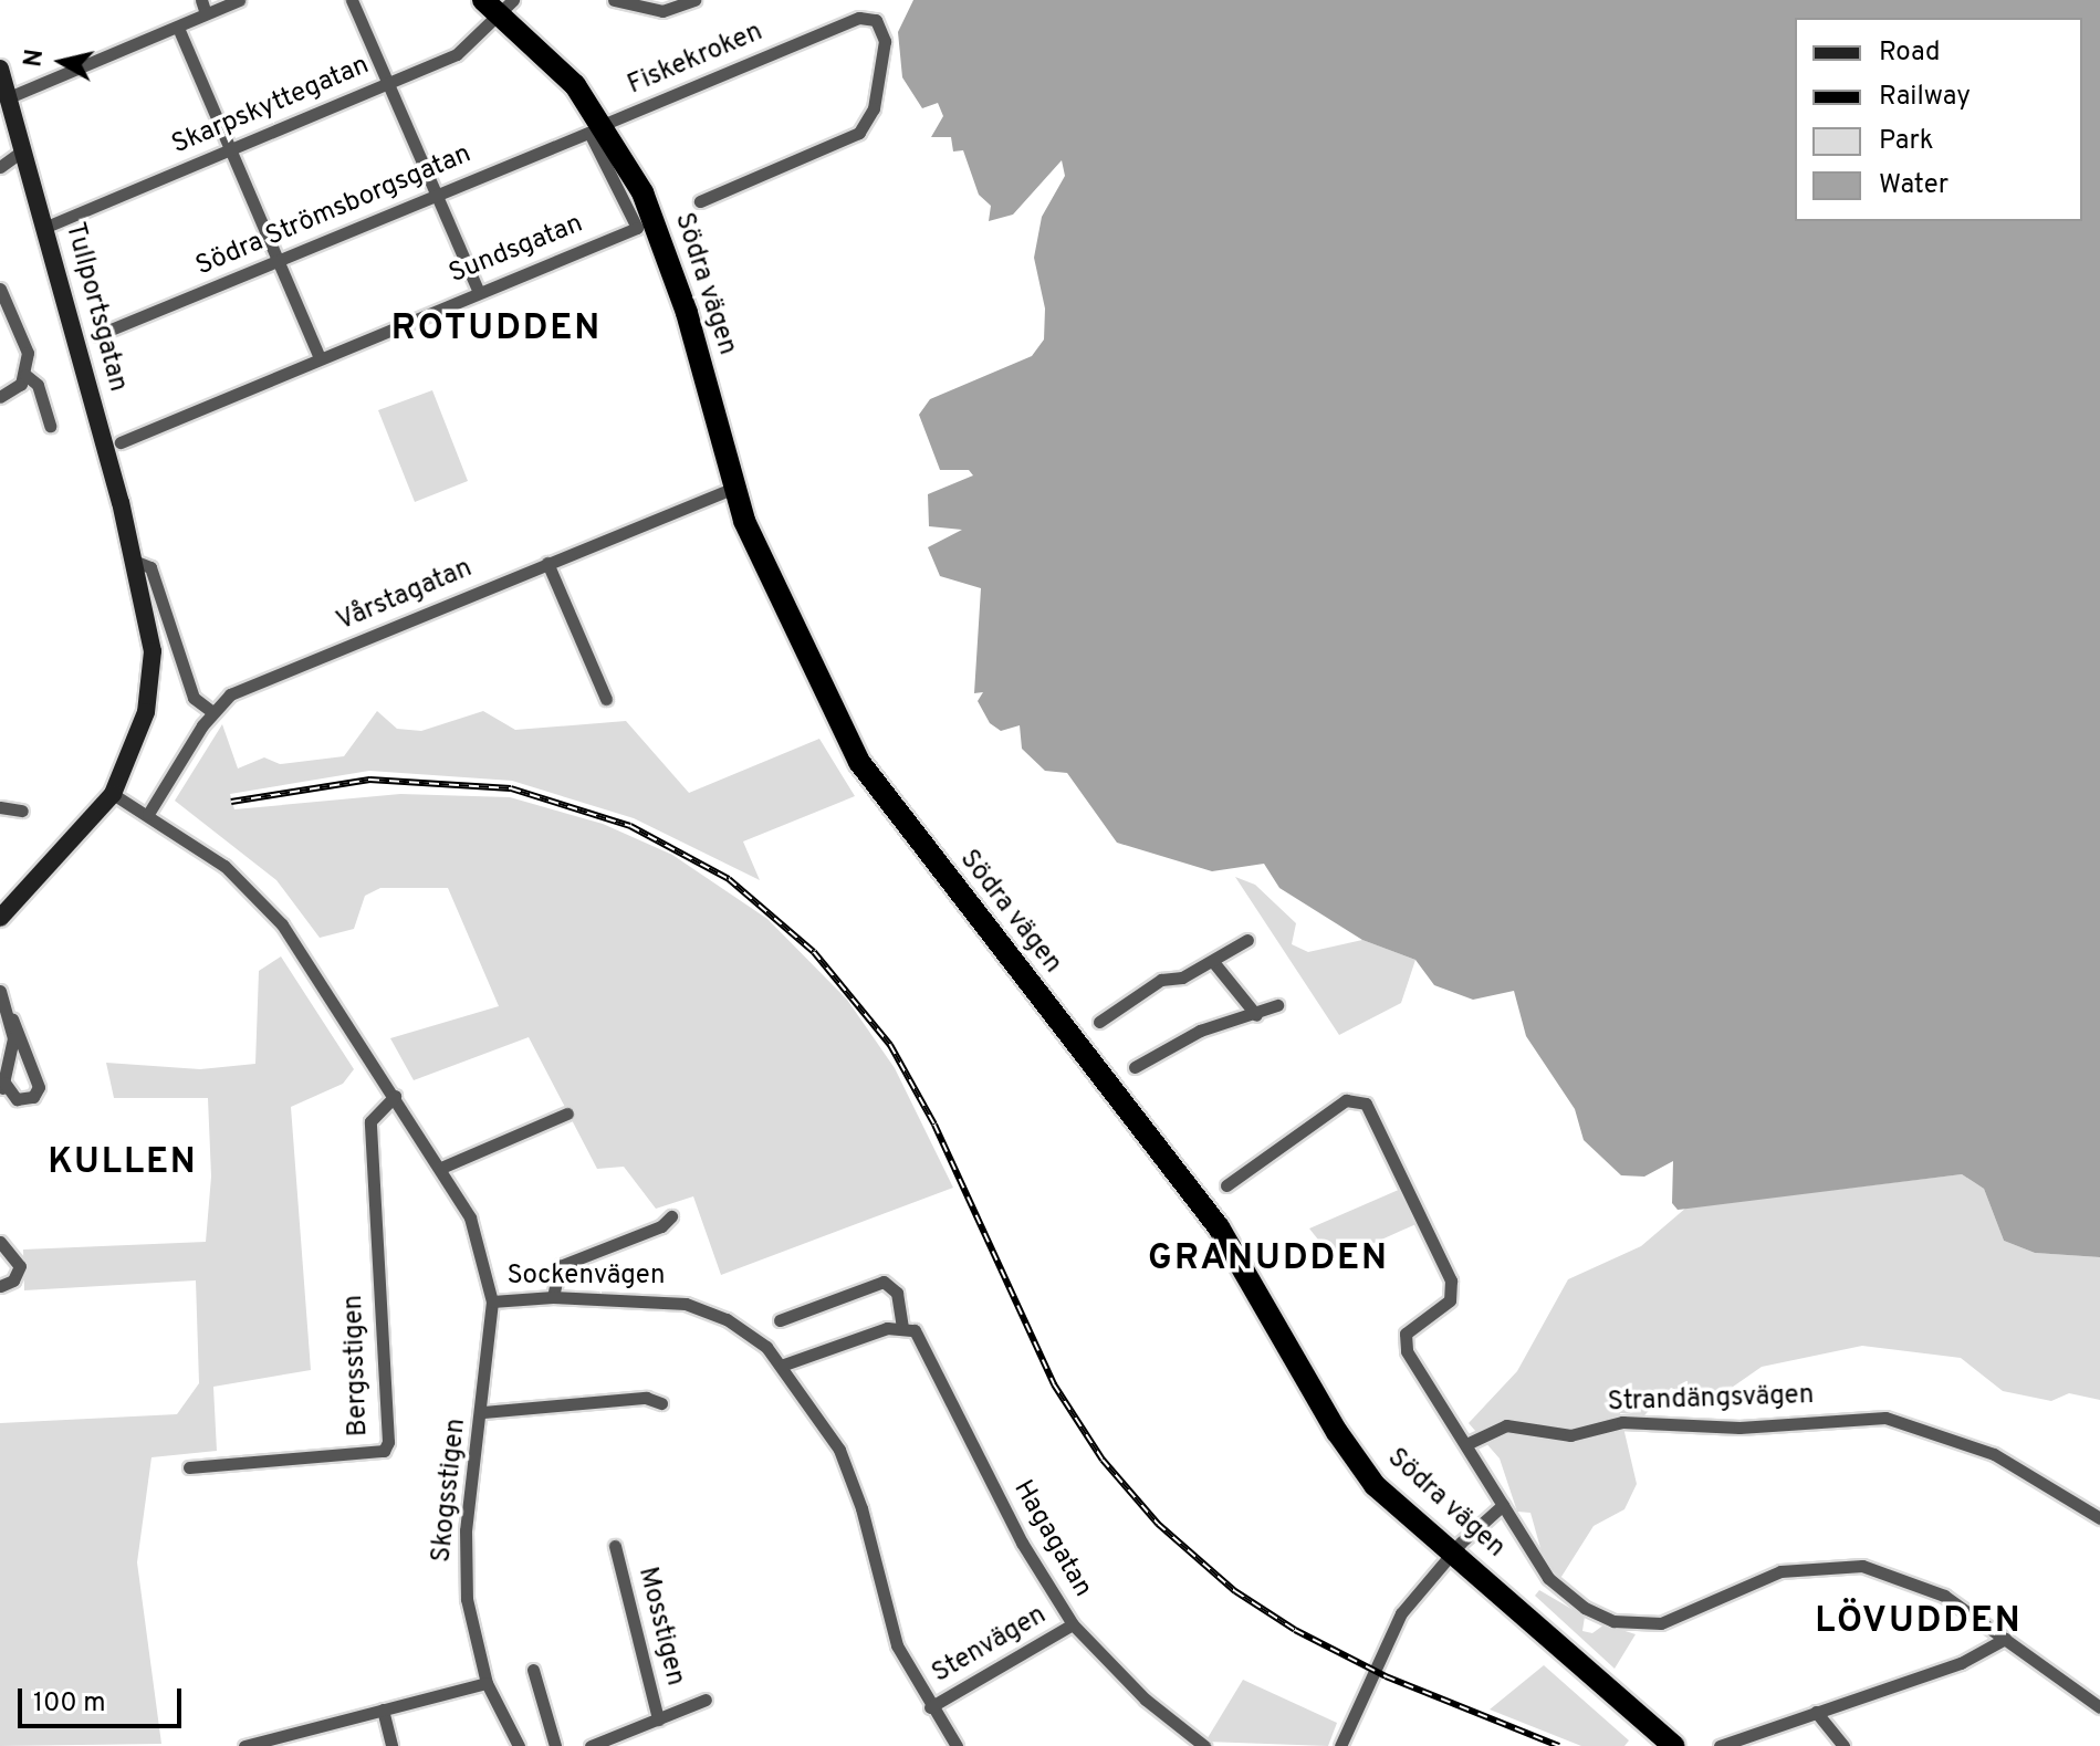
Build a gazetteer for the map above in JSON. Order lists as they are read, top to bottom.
{
  "streets": {
    "highway": ["Södra vägen"],
    "main road": ["Tullportsgatan"],
    "street": [
      "Fiskekroken",
      "Skarpskyttegatan",
      "Södra Strömsborgsgatan",
      "Sundsgatan",
      "Vårstagatan",
      "Sockenvägen",
      "Bergsstigen",
      "Strandängsvägen",
      "Skogsstigen",
      "Hagagatan",
      "Mosstigen",
      "Stenvägen"
    ]
  },
  "crossings": [
    ["Fiskekroken", "Södra Strömsborgsgatan"],
    ["Fiskekroken", "Sundsgatan"],
    ["Fiskekroken", "Södra vägen"],
    ["Skarpskyttegatan", "Södra vägen"],
    ["Skarpskyttegatan", "Tullportsgatan"],
    ["Södra Strömsborgsgatan", "Sundsgatan"],
    ["Södra Strömsborgsgatan", "Södra vägen"],
    ["Sundsgatan", "Södra vägen"],
    ["Södra vägen", "Vårstagatan"],
    ["Tullportsgatan", "Vårstagatan"],
    ["Tullportsgatan", "Sockenvägen"],
    ["Vårstagatan", "Sockenvägen"],
    ["Sockenvägen", "Bergsstigen"],
    ["Sockenvägen", "Skogsstigen"],
    ["Sockenvägen", "Stenvägen"],
    ["Hagagatan", "Stenvägen"]
  ],
  "districts": [
    "ROTUDDEN",
    "KULLEN",
    "GRANUDDEN",
    "LÖVUDDEN"
  ],
  "legend": [
    "Road",
    "Railway",
    "Park",
    "Water"
  ],
  "scale_bar": "100 m",
  "north": "left"
}
